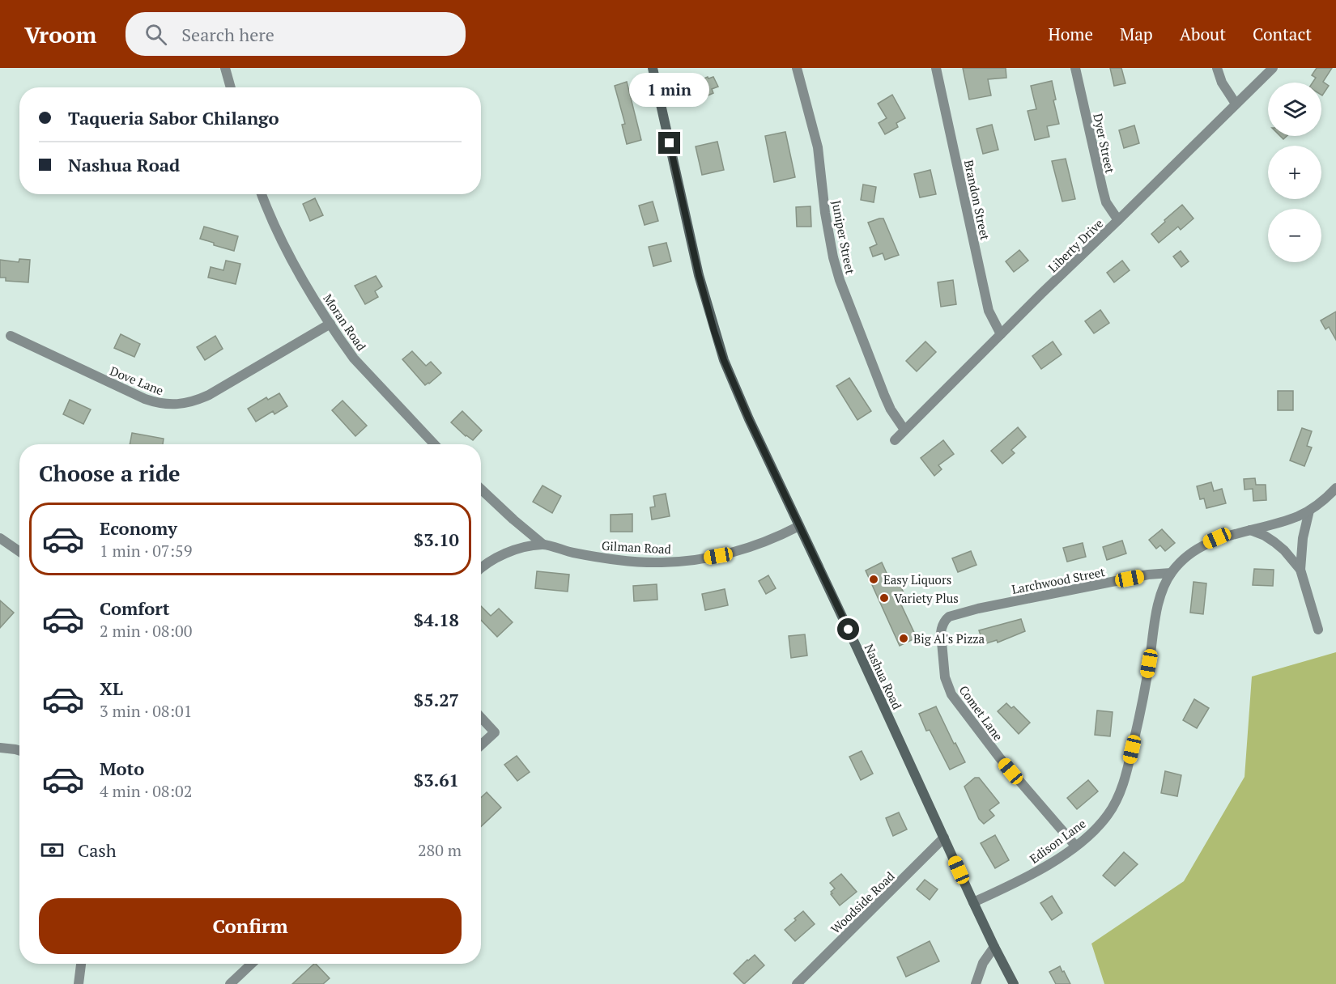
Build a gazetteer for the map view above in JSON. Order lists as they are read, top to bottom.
{
  "streets": {
    "main road": ["Nashua Road"],
    "street": [
      "Dyer Street",
      "Brandon Street",
      "Juniper Street",
      "Liberty Drive",
      "Moran Road",
      "Dove Lane",
      "Gilman Road",
      "Larchwood Street",
      "Comet Lane",
      "Edison Lane",
      "Woodside Road"
    ]
  },
  "crossings": [
    ["Dyer Street", "Liberty Drive"],
    ["Brandon Street", "Liberty Drive"],
    ["Juniper Street", "Liberty Drive"],
    ["Moran Road", "Dove Lane"],
    ["Gilman Road", "Nashua Road"],
    ["Larchwood Street", "Comet Lane"],
    ["Larchwood Street", "Edison Lane"],
    ["Nashua Road", "Edison Lane"],
    ["Nashua Road", "Woodside Road"],
    ["Comet Lane", "Edison Lane"]
  ],
  "places": ["Easy Liquors", "Variety Plus", "Big Al's Pizza"],
  "page": {
    "header": "Vroom",
    "search": "Search here",
    "nav": [
      "Home",
      "Map",
      "About",
      "Contact"
    ],
    "bubble": "1 min",
    "map_buttons": ["+", "−"],
    "banner": ["Taqueria Sabor Chilango", "Nashua Road"],
    "heading": "Choose a ride",
    "list": [
      {
        "name": "Economy",
        "note": "1 min · 07:59",
        "value": "$3.10"
      },
      {
        "name": "Comfort",
        "note": "2 min · 08:00",
        "value": "$4.18"
      },
      {
        "name": "XL",
        "note": "3 min · 08:01",
        "value": "$5.27"
      },
      {
        "name": "Moto",
        "note": "4 min · 08:02",
        "value": "$3.61"
      }
    ],
    "pay": ["Cash", "280 m"],
    "buttons": "Confirm"
  }
}
